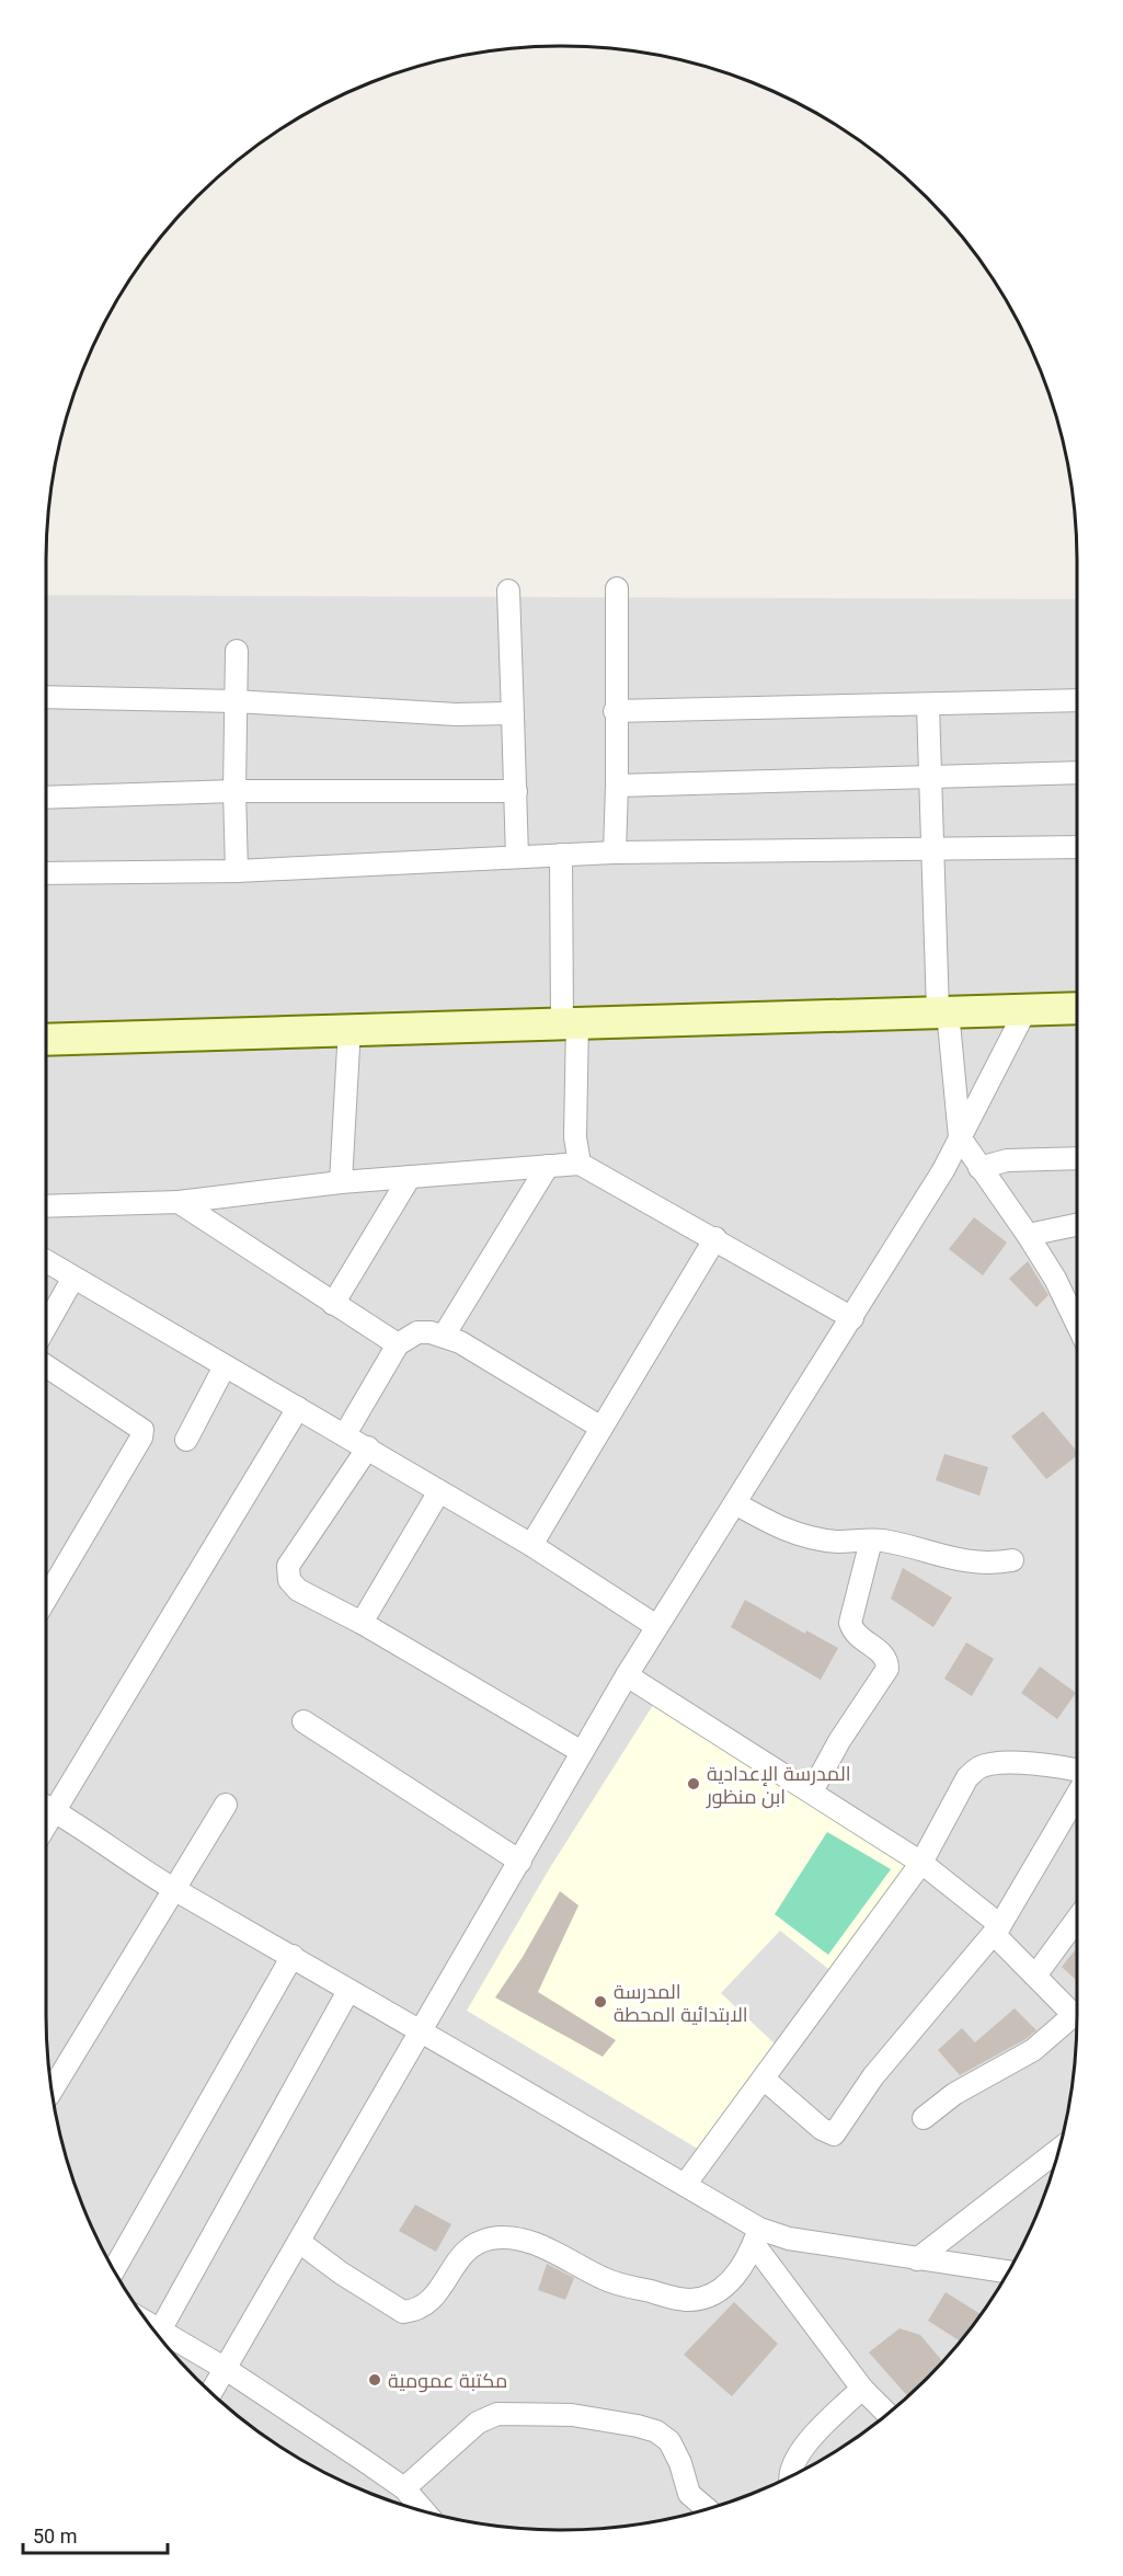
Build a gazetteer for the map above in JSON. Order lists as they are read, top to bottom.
{
  "places": ["المدرسة الإعدادية ابن منظور", "المدرسة الابتدائية المحطة", "مكتبة عمومية"],
  "scale_bar": "50 m"
}
